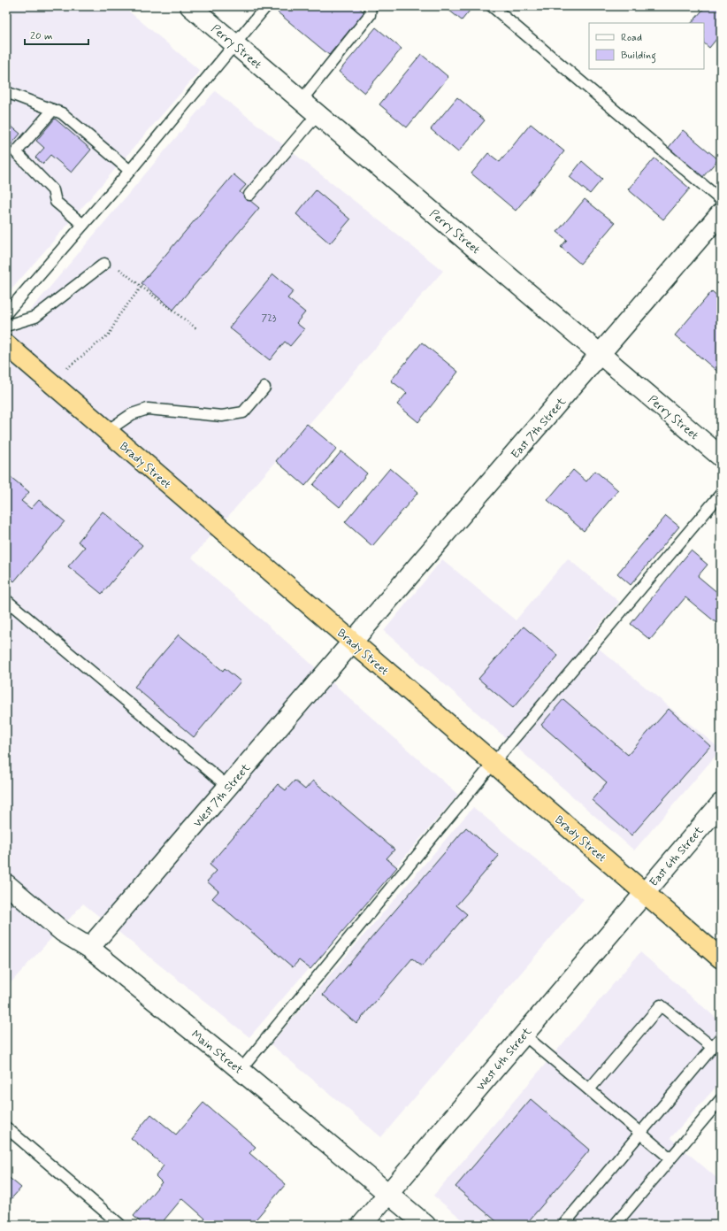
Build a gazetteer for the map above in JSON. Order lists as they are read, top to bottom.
{
  "streets": {
    "highway": ["Brady Street"],
    "street": [
      "Perry Street",
      "East 7th Street",
      "West 7th Street",
      "East 6th Street",
      "Main Street",
      "West 6th Street"
    ]
  },
  "crossings": [
    ["Perry Street", "East 7th Street"],
    ["East 7th Street", "Brady Street"],
    ["East 7th Street", "West 7th Street"],
    ["Brady Street", "West 7th Street"],
    ["Brady Street", "East 6th Street"],
    ["Brady Street", "West 6th Street"],
    ["West 7th Street", "Main Street"],
    ["East 6th Street", "West 6th Street"],
    ["Main Street", "West 6th Street"]
  ],
  "house_numbers": ["723"],
  "legend": ["Road", "Building"],
  "scale_bar": "20 m"
}
